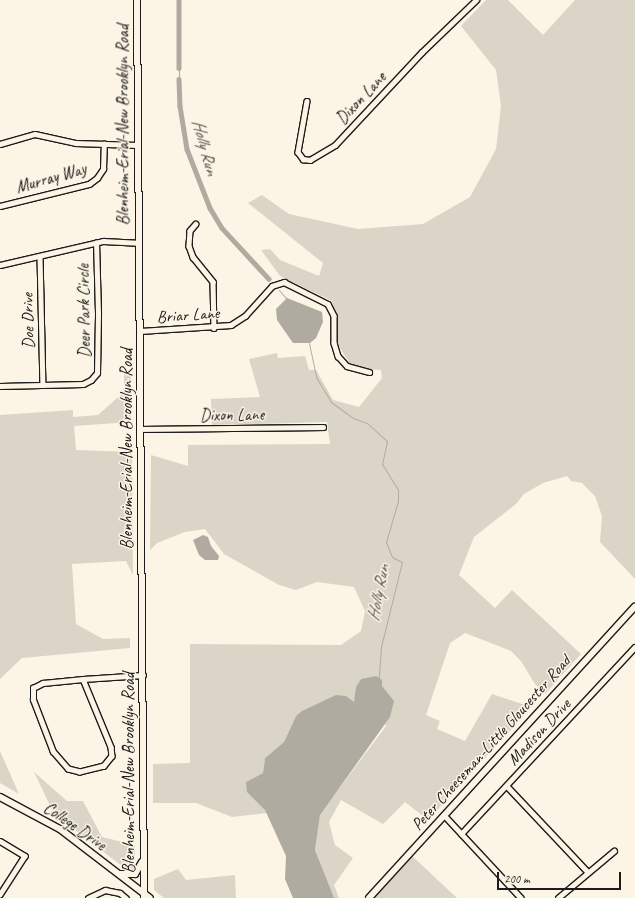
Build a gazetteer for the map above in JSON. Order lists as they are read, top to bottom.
{
  "streets": {
    "main road": ["Blenheim-Erial-New Brooklyn Road", "College Drive"],
    "street": [
      "Dixon Lane",
      "Murray Way",
      "Deer Park Circle",
      "Briar Lane",
      "Doe Drive",
      "Madison Drive",
      "Peter Cheeseman-Little Gloucester Road"
    ]
  },
  "crossings": [
    ["Dixon Lane", "Blenheim-Erial-New Brooklyn Road"],
    ["Blenheim-Erial-New Brooklyn Road", "Deer Park Circle"],
    ["Blenheim-Erial-New Brooklyn Road", "Briar Lane"],
    ["Blenheim-Erial-New Brooklyn Road", "College Drive"],
    ["Deer Park Circle", "Doe Drive"]
  ],
  "water": ["Holly Run"],
  "scale_bar": "200 m"
}
